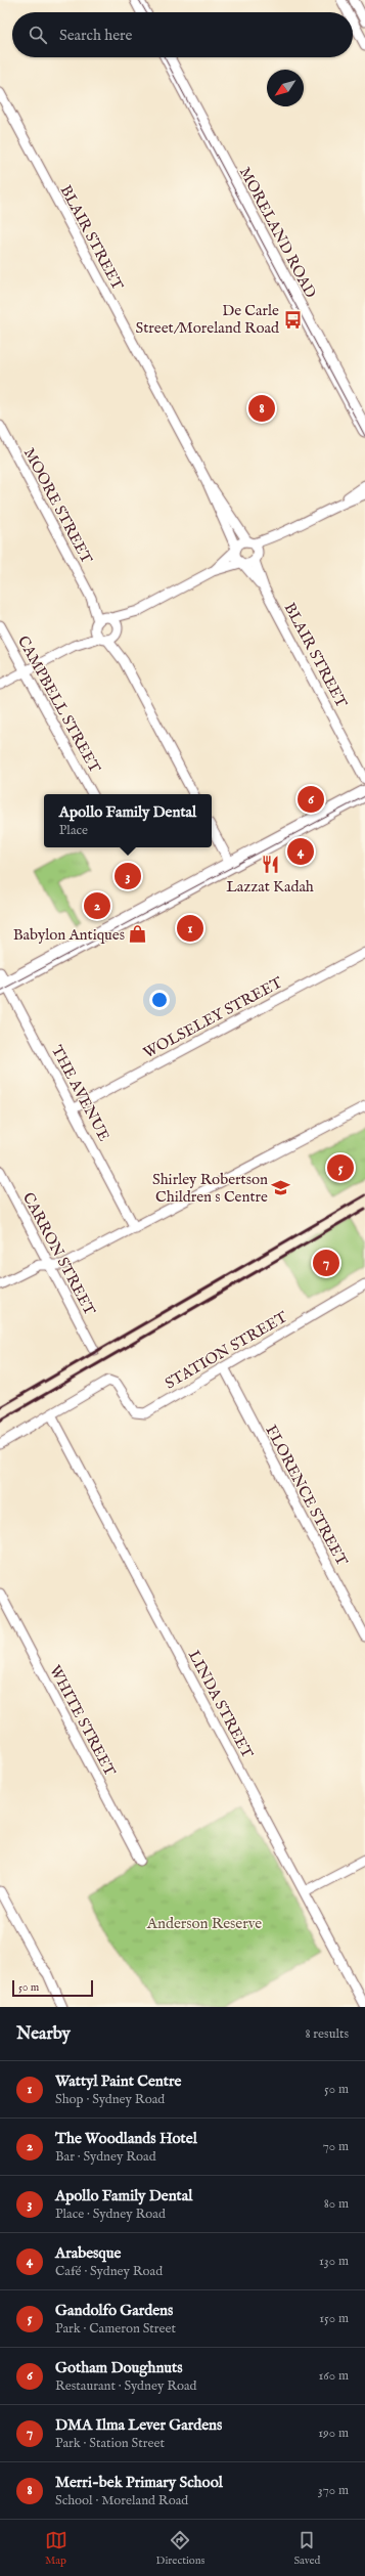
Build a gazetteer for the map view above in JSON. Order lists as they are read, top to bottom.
{
  "streets": {
    "main road": ["MORELAND ROAD"],
    "street": [
      "BLAIR STREET",
      "MOORE STREET",
      "CAMPBELL STREET",
      "WOLSELEY STREET",
      "THE AVENUE",
      "CARRON STREET",
      "STATION STREET",
      "FLORENCE STREET",
      "LINDA STREET",
      "WHITE STREET"
    ]
  },
  "crossings": [
    ["WOLSELEY STREET", "THE AVENUE"],
    ["STATION STREET", "FLORENCE STREET"],
    ["STATION STREET", "LINDA STREET"]
  ],
  "parks": ["Anderson Reserve"],
  "places": {
    "bus stop": ["De Carle Street/Moreland Road"],
    "restaurant": ["Lazzat Kadah"],
    "shop": ["Babylon Antiques"],
    "school or university": ["Shirley Robertson Children s Centre"]
  },
  "scale_bar": "50 m",
  "north": "bottom left",
  "page": {
    "search": "Search here",
    "pins": [
      "8",
      "6",
      "4",
      "3",
      "2",
      "1",
      "5",
      "7"
    ],
    "popup": ["Apollo Family Dental", "Place"],
    "scale": "50 m",
    "heading": ["Nearby", "8 results"],
    "list": [
      {
        "mark": "1",
        "name": "Wattyl Paint Centre",
        "note": "Shop · Sydney Road",
        "value": "50 m"
      },
      {
        "mark": "2",
        "name": "The Woodlands Hotel",
        "note": "Bar · Sydney Road",
        "value": "70 m"
      },
      {
        "mark": "3",
        "name": "Apollo Family Dental",
        "note": "Place · Sydney Road",
        "value": "80 m"
      },
      {
        "mark": "4",
        "name": "Arabesque",
        "note": "Café · Sydney Road",
        "value": "130 m"
      },
      {
        "mark": "5",
        "name": "Gandolfo Gardens",
        "note": "Park · Cameron Street",
        "value": "150 m"
      },
      {
        "mark": "6",
        "name": "Gotham Doughnuts",
        "note": "Restaurant · Sydney Road",
        "value": "160 m"
      },
      {
        "mark": "7",
        "name": "DMA Ilma Lever Gardens",
        "note": "Park · Station Street",
        "value": "190 m"
      },
      {
        "mark": "8",
        "name": "Merri-bek Primary School",
        "note": "School · Moreland Road",
        "value": "370 m"
      }
    ],
    "nav": ["Map", "Directions", "Saved"]
  }
}
